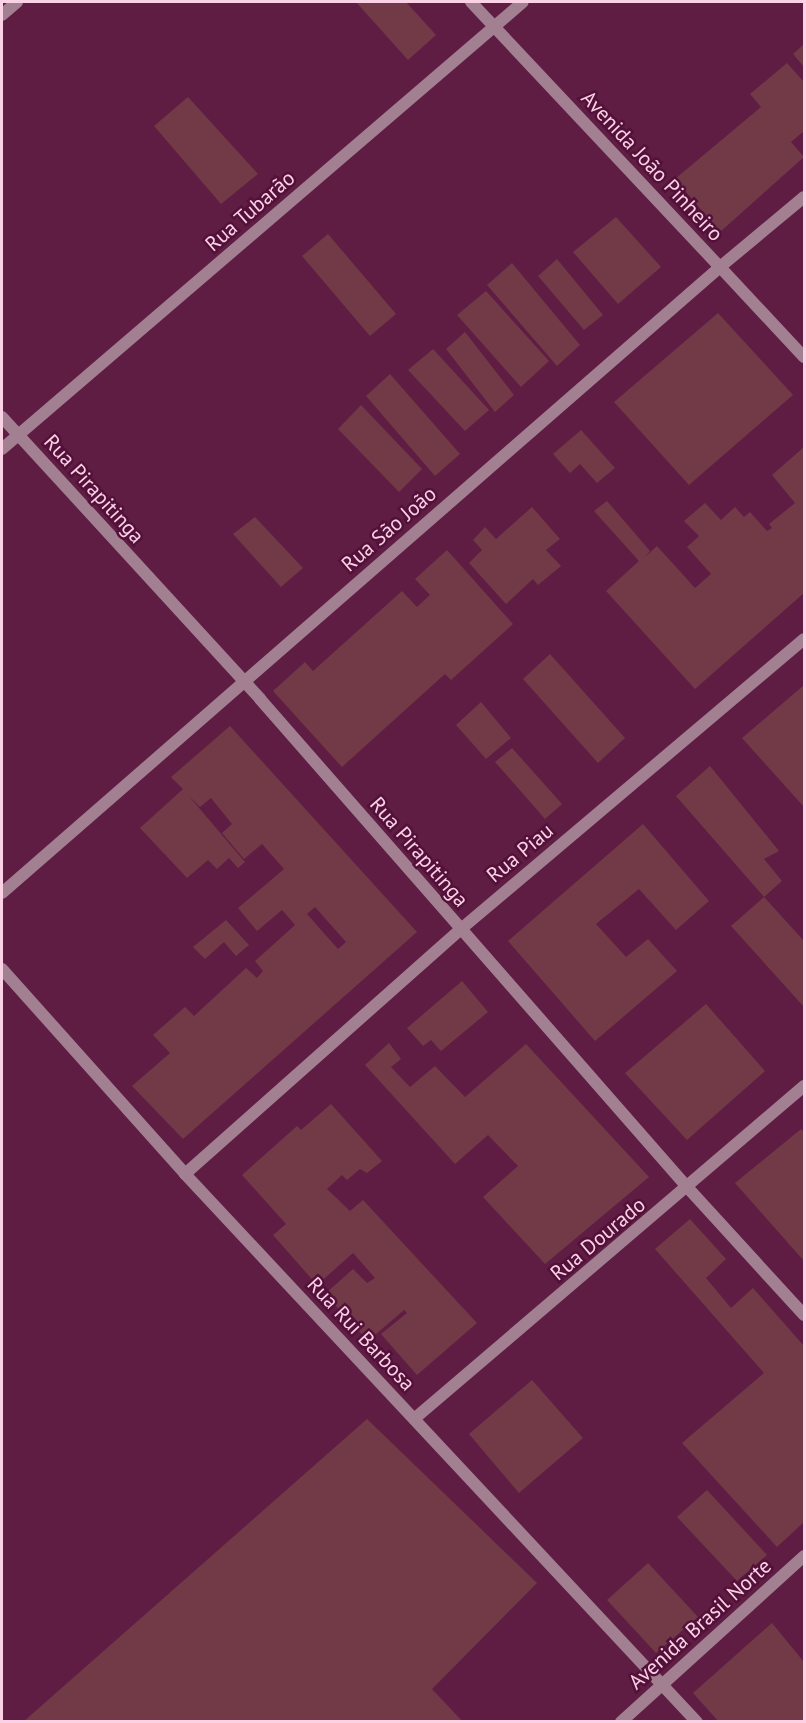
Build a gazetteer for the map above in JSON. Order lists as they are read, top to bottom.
{
  "streets": {
    "street": [
      "Avenida João Pinheiro",
      "Rua Tubarão",
      "Rua Pirapitinga",
      "Rua São João",
      "Rua Piau",
      "Rua Dourado",
      "Rua Rui Barbosa",
      "Avenida Brasil Norte"
    ]
  },
  "crossings": [
    ["Avenida João Pinheiro", "Rua Tubarão"],
    ["Avenida João Pinheiro", "Rua São João"],
    ["Rua Tubarão", "Rua Pirapitinga"],
    ["Rua Pirapitinga", "Rua São João"],
    ["Rua Pirapitinga", "Rua Piau"],
    ["Rua Pirapitinga", "Rua Dourado"],
    ["Rua Piau", "Rua Rui Barbosa"],
    ["Rua Dourado", "Rua Rui Barbosa"],
    ["Rua Rui Barbosa", "Avenida Brasil Norte"]
  ]
}
